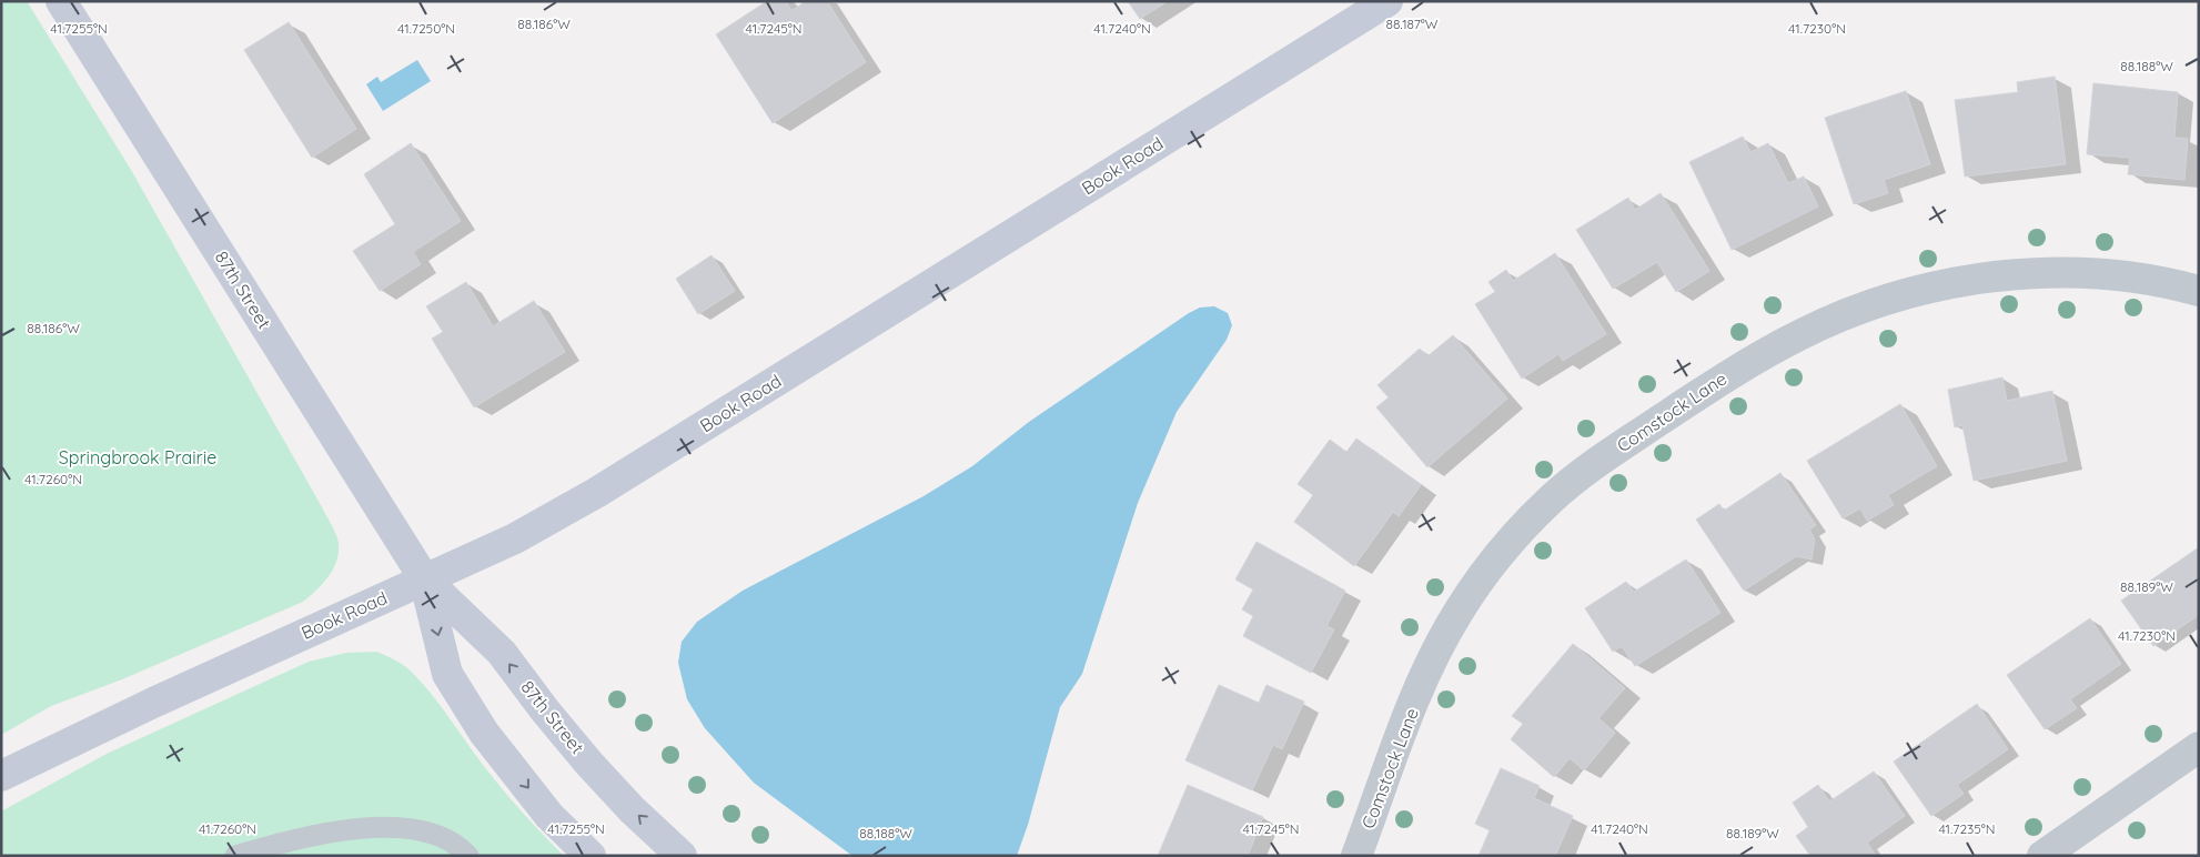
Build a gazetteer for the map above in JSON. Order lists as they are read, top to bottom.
{
  "streets": {
    "street": ["Book Road", "87th Street", "Comstock Lane"]
  },
  "crossings": [
    ["Book Road", "87th Street"]
  ],
  "parks": ["Springbrook Prairie"],
  "coordinates": [
    "88.186°W",
    "88.187°W",
    "41.7255°N",
    "41.7250°N",
    "41.7245°N",
    "41.7240°N",
    "41.7230°N",
    "88.188°W",
    "41.7260°N",
    "88.189°W",
    "41.7235°N"
  ]
}
